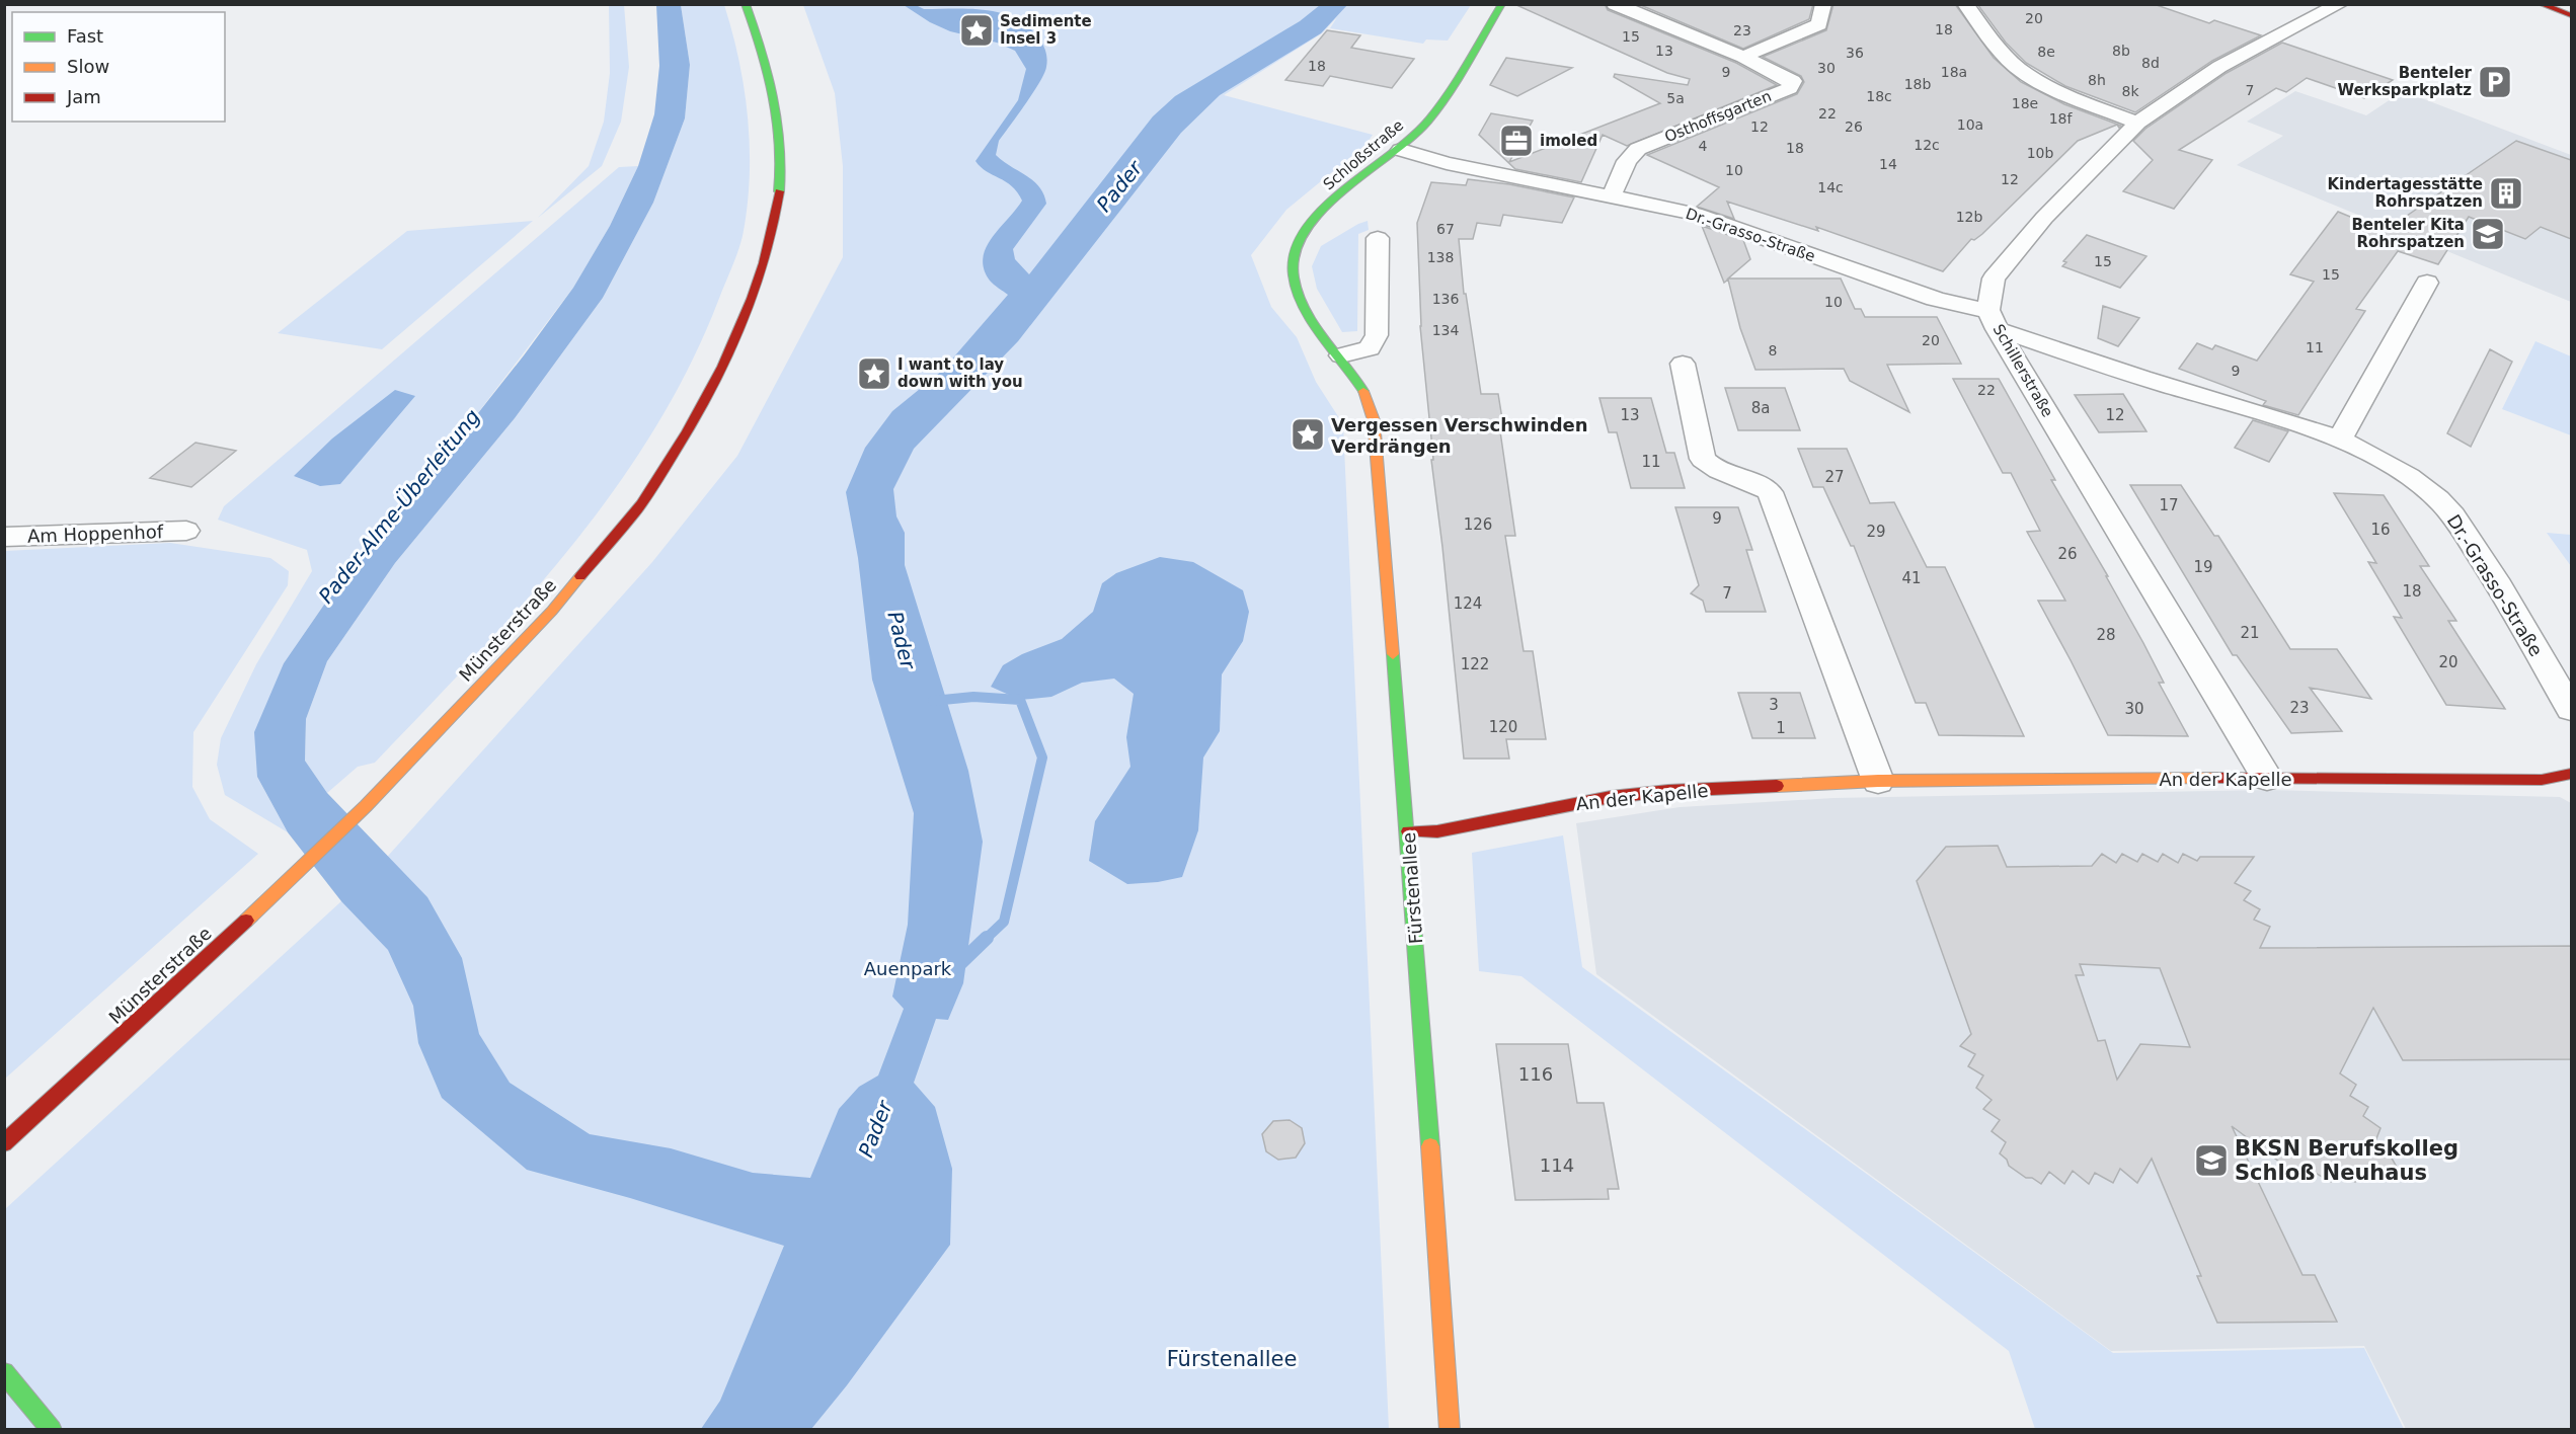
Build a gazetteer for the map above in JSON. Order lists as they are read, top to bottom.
{
  "streets": {
    "main road": [
      "Schloßstraße",
      "Münsterstraße",
      "An der Kapelle",
      "Fürstenallee"
    ],
    "street": [
      "Osthoffsgarten",
      "Dr.-Grasso-Straße",
      "Schillerstraße",
      "Am Hoppenhof"
    ]
  },
  "crossings": [
    ["Osthoffsgarten", "Dr.-Grasso-Straße"],
    ["Schloßstraße", "Dr.-Grasso-Straße"],
    ["Schloßstraße", "Fürstenallee"],
    ["Dr.-Grasso-Straße", "Schillerstraße"],
    ["Schillerstraße", "An der Kapelle"],
    ["An der Kapelle", "Fürstenallee"]
  ],
  "water": ["Pader", "Pader-Alme-Überleitung"],
  "parks": ["Auenpark", "Fürstenallee"],
  "places": {
    "place": ["Sedimente Insel 3", "I want to lay down with you", "Vergessen Verschwinden Verdrängen"],
    "parking": ["Benteler Werksparkplatz"],
    "office": ["imoled"],
    "building": ["Kindertagesstätte Rohrspatzen"],
    "school or university": ["Benteler Kita Rohrspatzen", "BKSN Berufskolleg Schloß Neuhaus"]
  },
  "house_numbers": [
    "20",
    "18",
    "23",
    "15",
    "13",
    "8b",
    "8e",
    "36",
    "8d",
    "18",
    "30",
    "9",
    "18a",
    "8h",
    "18b",
    "7",
    "8k",
    "18c",
    "5a",
    "18e",
    "22",
    "18f",
    "10a",
    "12",
    "26",
    "12c",
    "4",
    "18",
    "10b",
    "14",
    "10",
    "12",
    "14c",
    "12b",
    "67",
    "138",
    "15",
    "15",
    "136",
    "10",
    "134",
    "20",
    "11",
    "8",
    "9",
    "22",
    "8a",
    "13",
    "12",
    "11",
    "27",
    "17",
    "9",
    "126",
    "16",
    "29",
    "26",
    "19",
    "41",
    "18",
    "7",
    "124",
    "21",
    "28",
    "20",
    "122",
    "3",
    "23",
    "30",
    "120",
    "1",
    "116",
    "114"
  ],
  "legend": ["Fast", "Slow", "Jam"]
}
